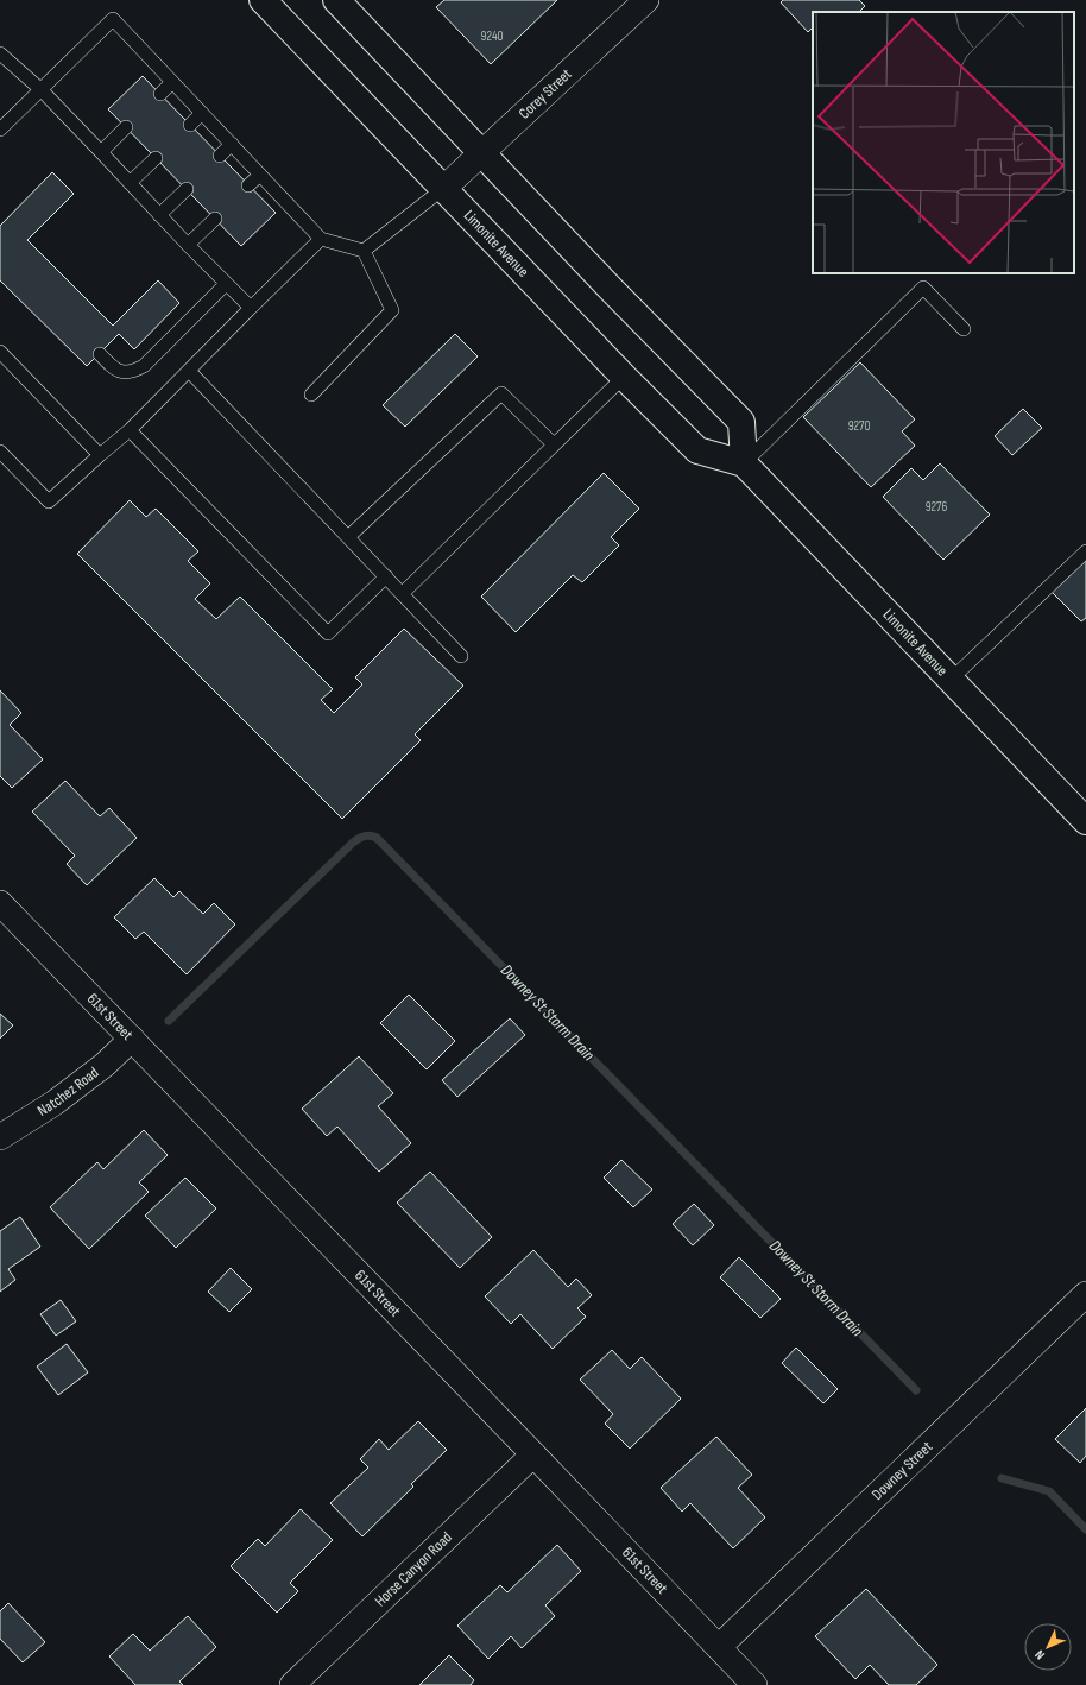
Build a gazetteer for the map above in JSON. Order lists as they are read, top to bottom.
{
  "streets": {
    "main road": ["Limonite Avenue"],
    "street": [
      "Corey Street",
      "61st Street",
      "Natchez Road",
      "Downey Street",
      "Horse Canyon Road"
    ]
  },
  "crossings": [
    ["Corey Street", "Limonite Avenue"],
    ["61st Street", "Natchez Road"],
    ["61st Street", "Downey Street"],
    ["61st Street", "Horse Canyon Road"]
  ],
  "water": ["Downey St Storm Drain"],
  "house_numbers": ["9240", "9270", "9276"],
  "north": "bottom left"
}
